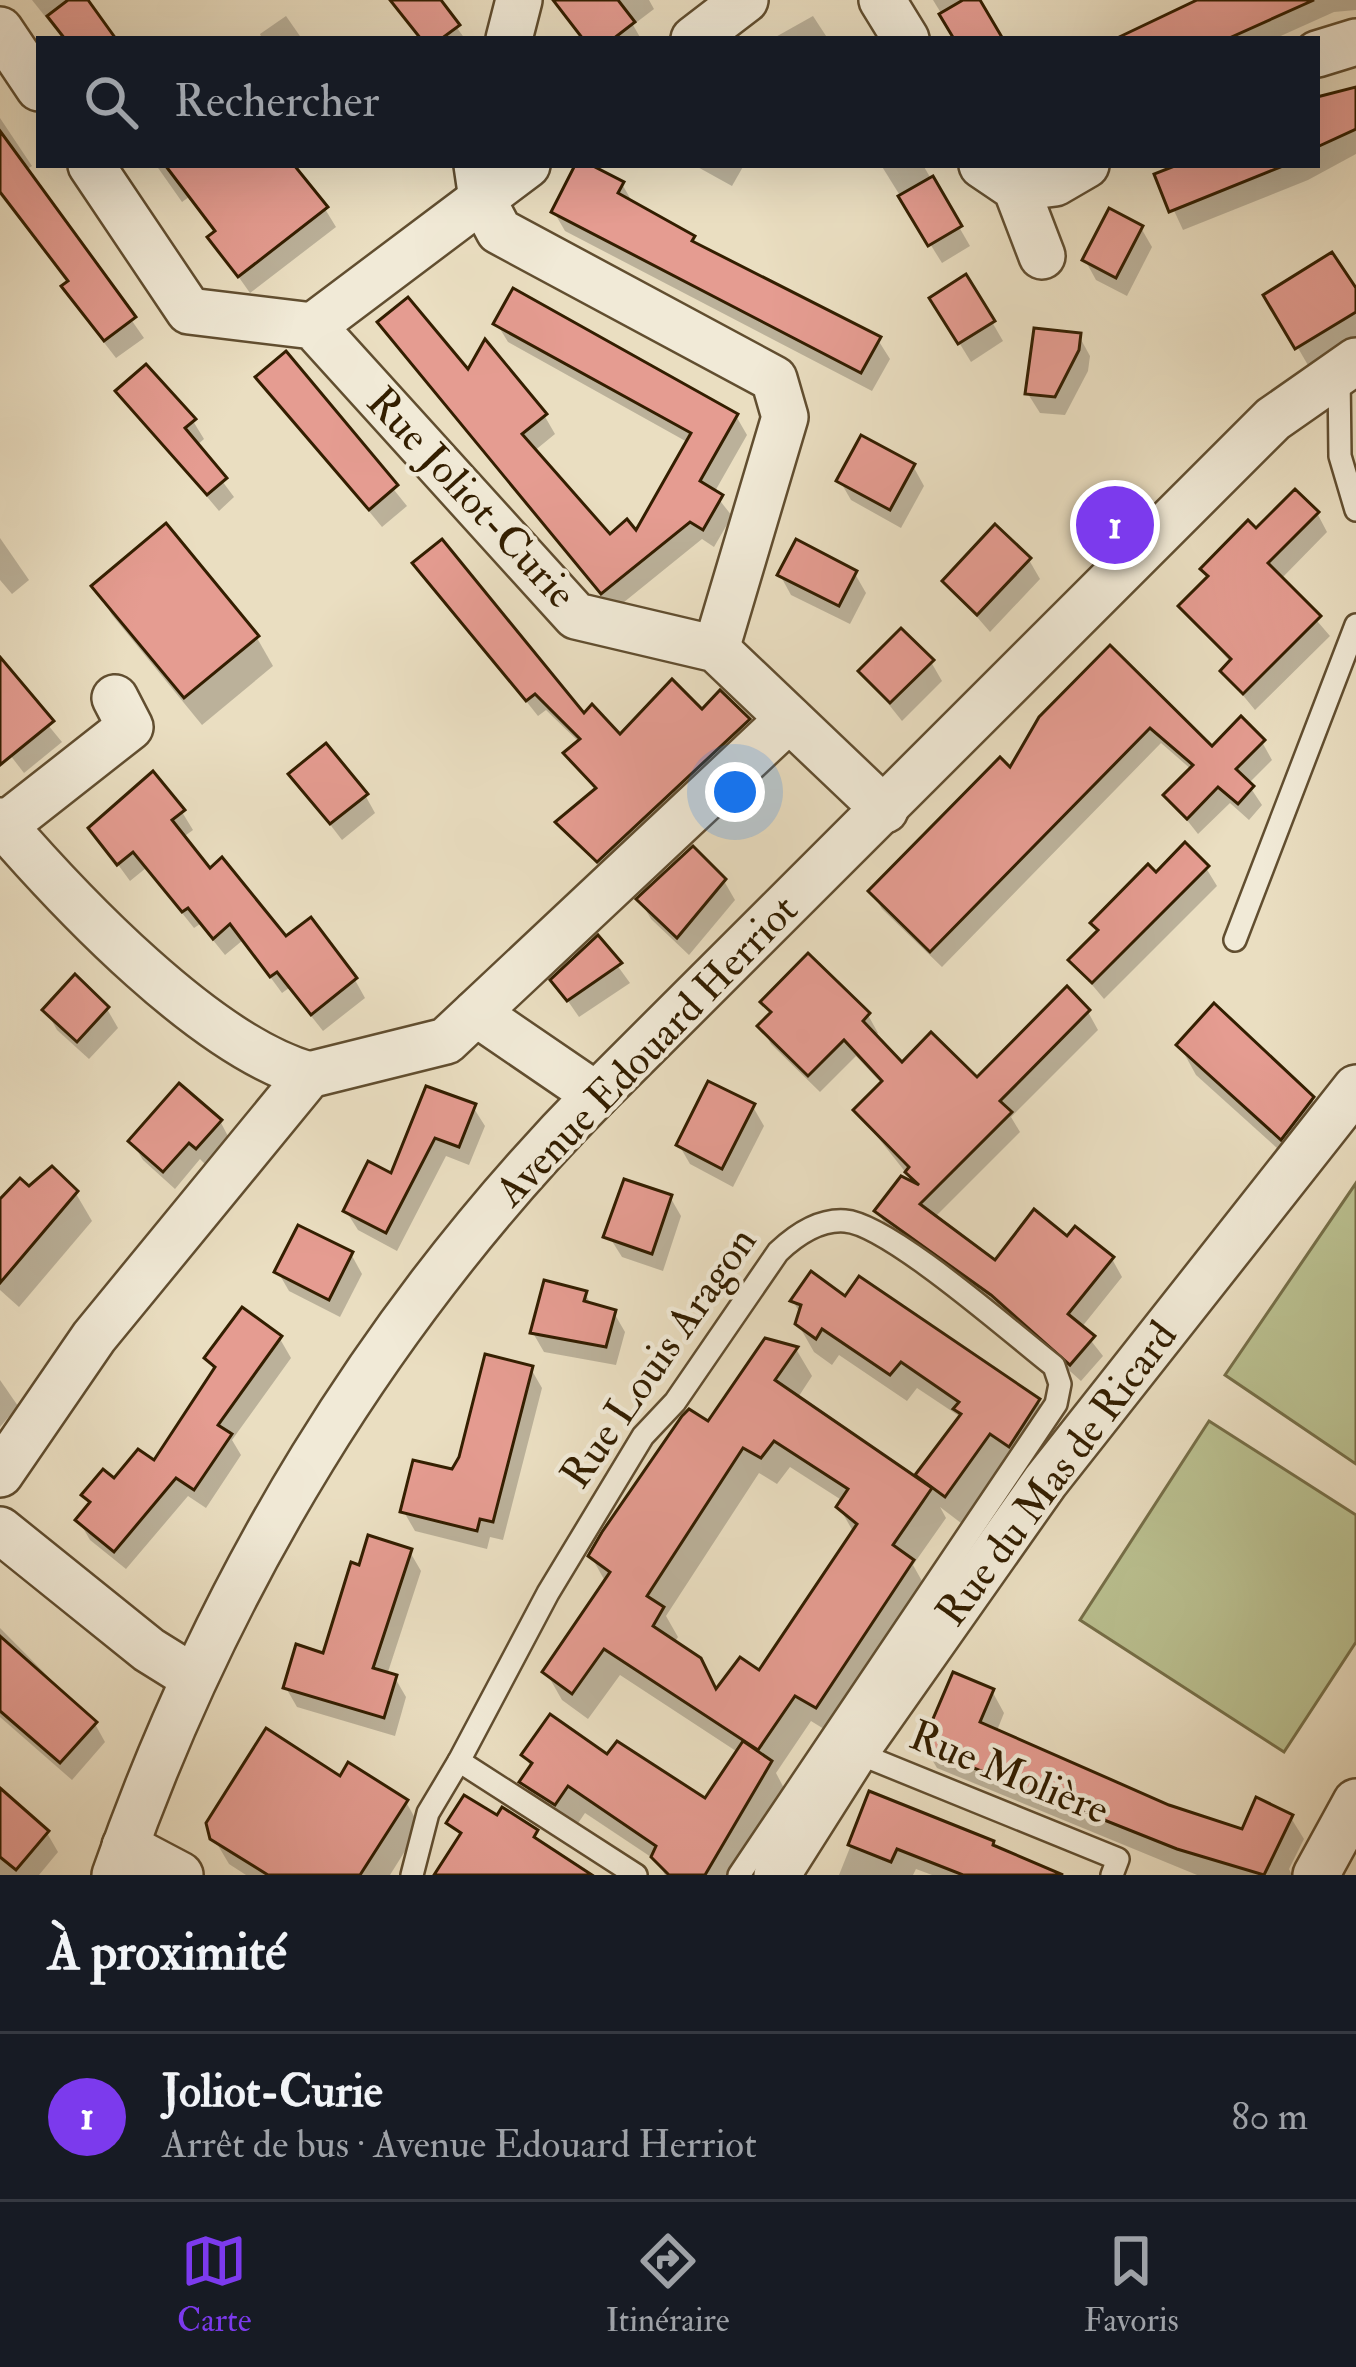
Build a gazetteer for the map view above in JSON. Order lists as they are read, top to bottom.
{
  "streets": {
    "street": ["Rue Joliot-Curie", "Avenue Edouard Herriot", "Rue du Mas de Ricard"],
    "lane": ["Rue Louis Aragon", "Rue Molière"]
  },
  "crossings": [
    ["Rue Joliot-Curie", "Avenue Edouard Herriot"],
    ["Rue du Mas de Ricard", "Rue Molière"]
  ],
  "page": {
    "search": "Rechercher",
    "pins": "1",
    "heading": "À proximité",
    "list": [
      {
        "mark": "1",
        "name": "Joliot-Curie",
        "note": "Arrêt de bus · Avenue Edouard Herriot",
        "value": "80 m"
      }
    ],
    "nav": ["Carte", "Itinéraire", "Favoris"]
  }
}
